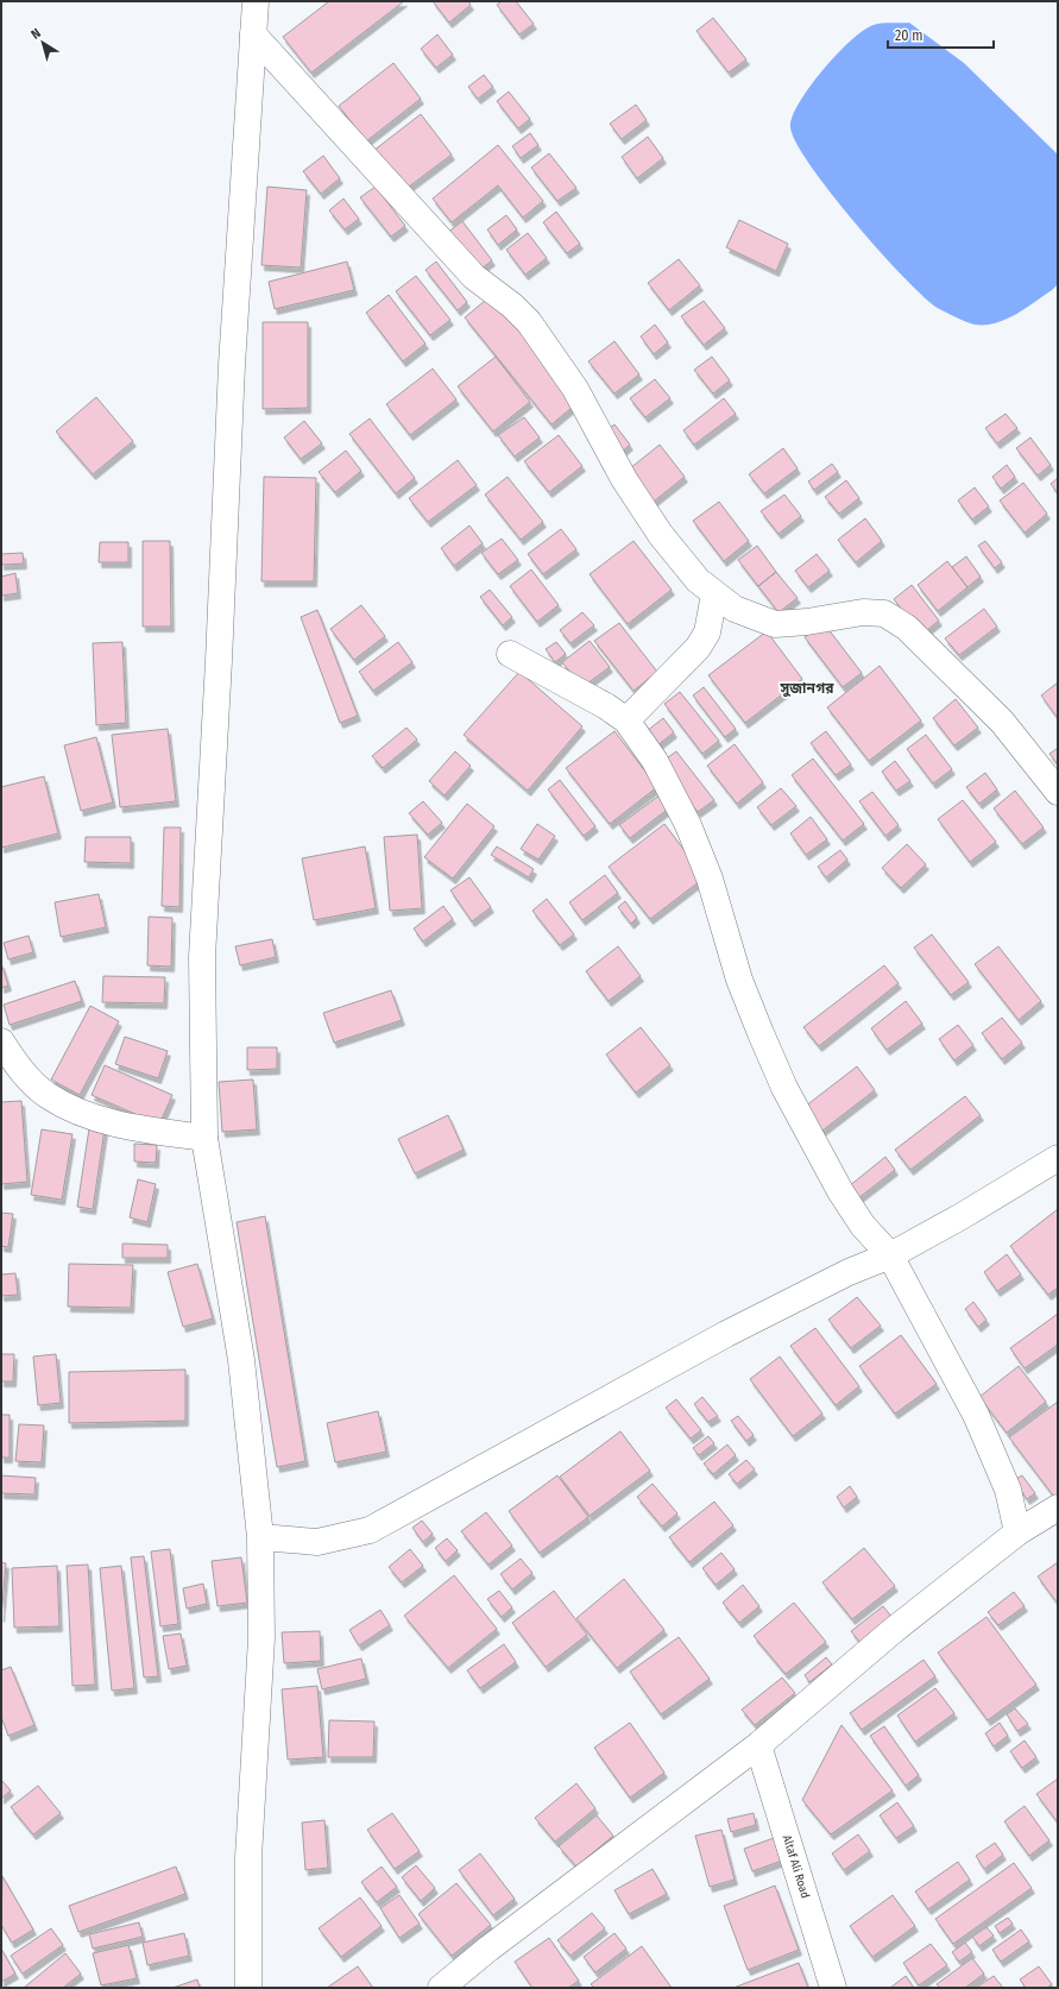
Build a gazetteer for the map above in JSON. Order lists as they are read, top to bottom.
{
  "streets": {
    "street": ["Altaf Ali Road"]
  },
  "districts": ["সুজানগর"],
  "scale_bar": "20 m",
  "north": "top left"
}
